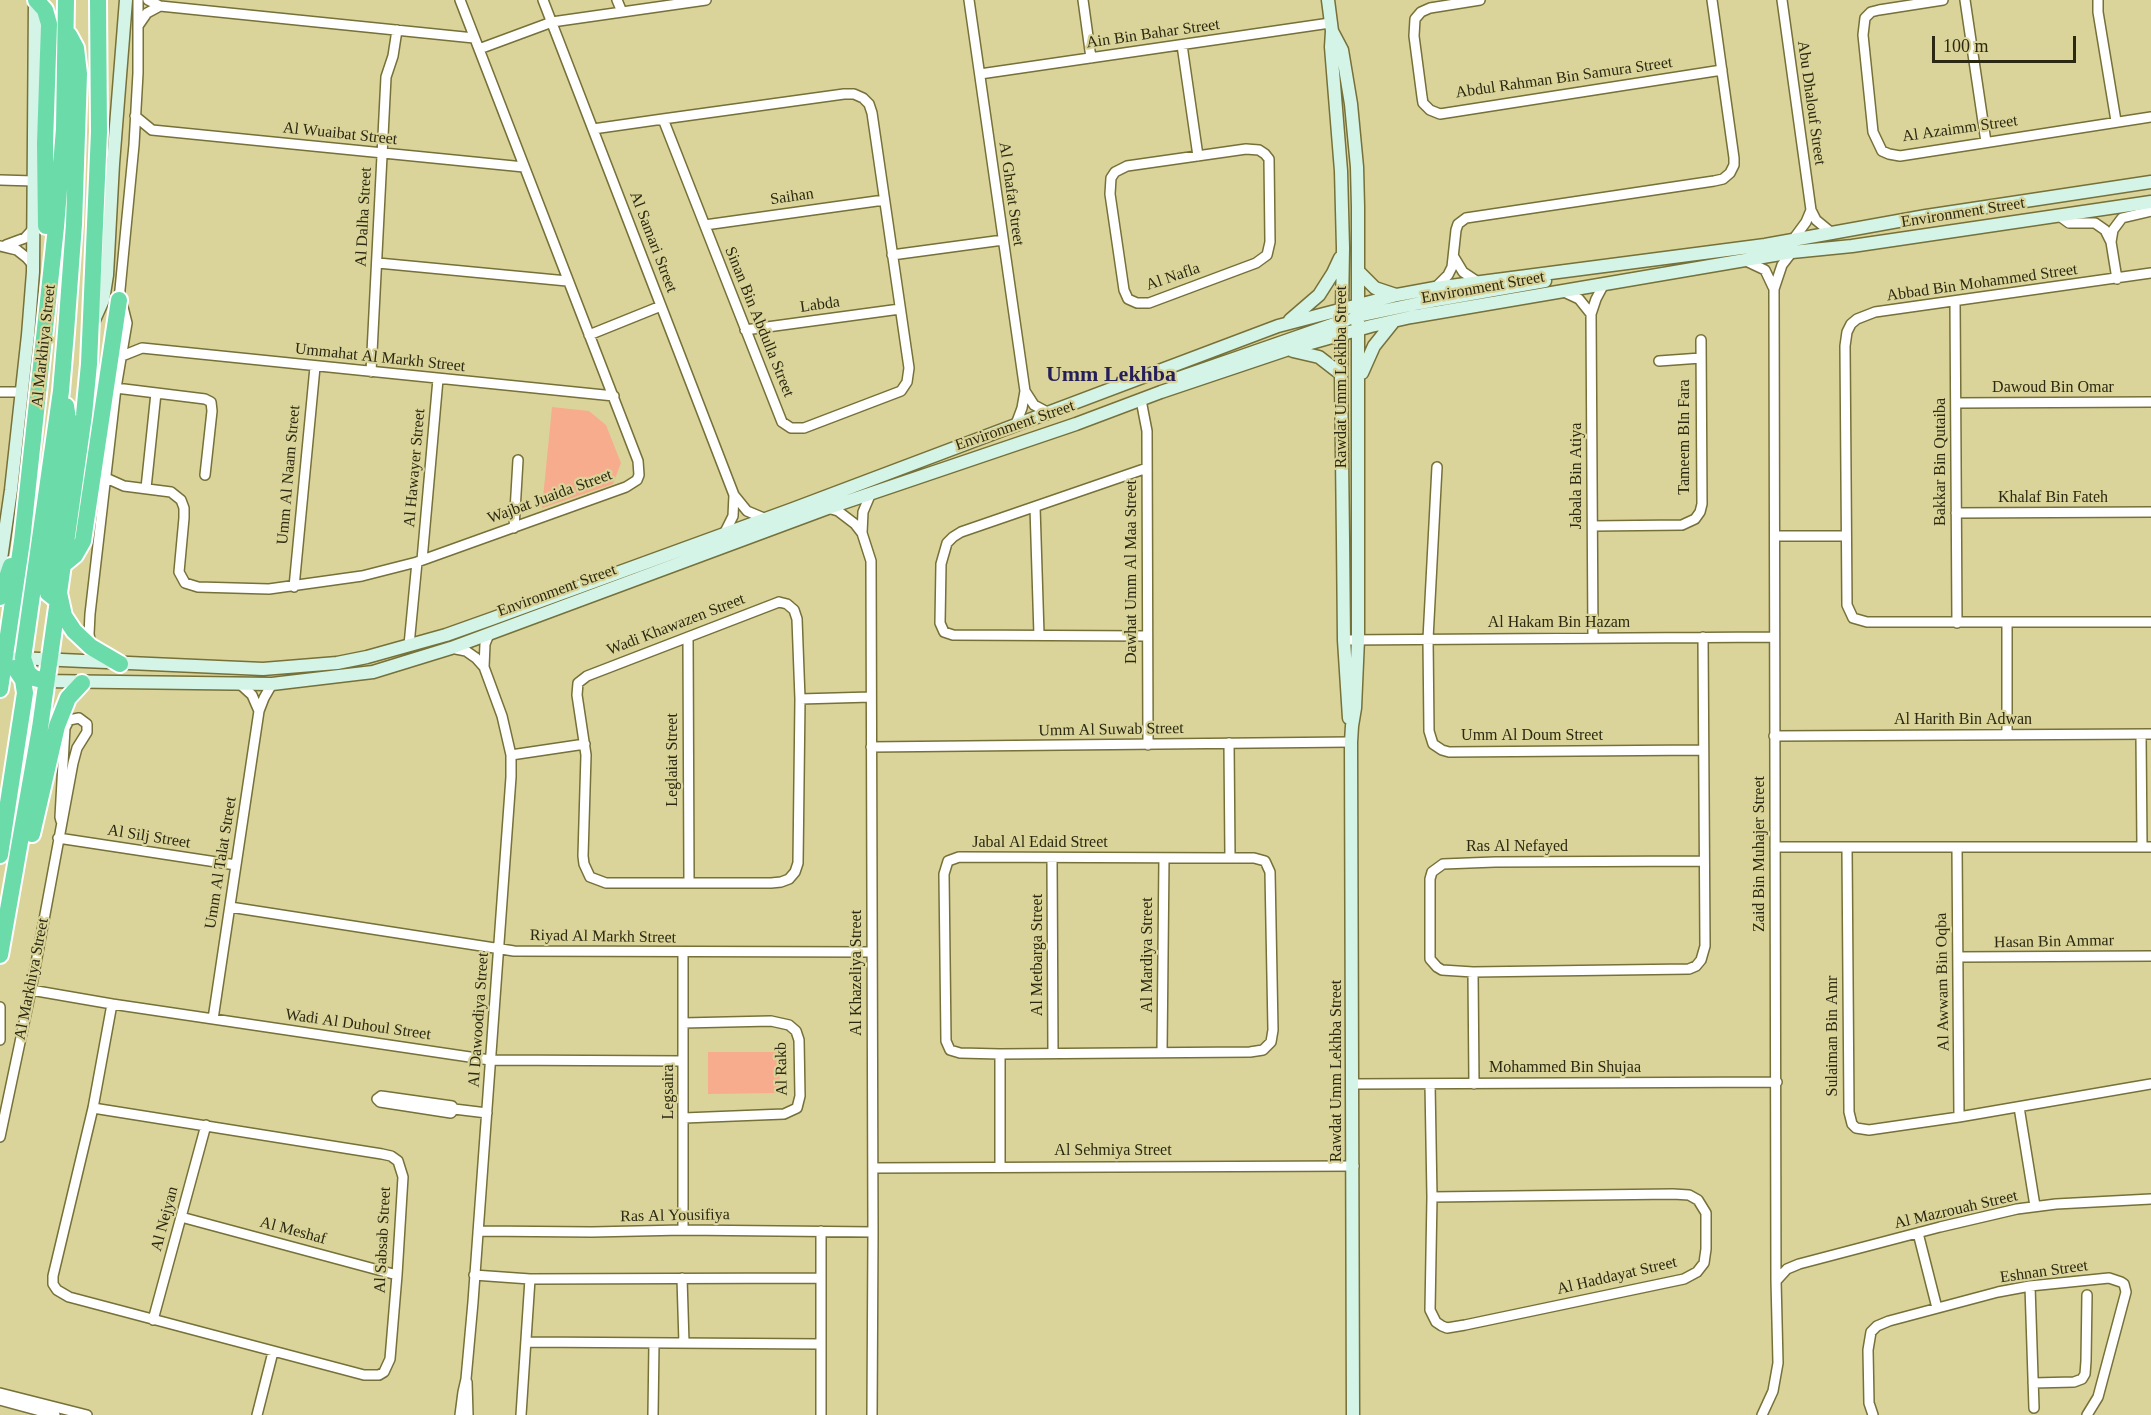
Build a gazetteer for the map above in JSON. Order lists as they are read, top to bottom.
{
  "streets": {
    "highway": ["Al Markhiya Street"],
    "street": [
      "Ain Bin Bahar Street",
      "Abdul Rahman Bin Samura Street",
      "Abu Dhalouf Street",
      "Al Azaimm Street",
      "Al Wuaibat Street",
      "Al Ghafat Street",
      "Saihan",
      "Environment Street",
      "Al Dalha Street",
      "Al Samari Street",
      "Al Nafla",
      "Abbad Bin Mohammed Street",
      "Labda",
      "Sinan Bin Abdulla Street",
      "Ummahat Al Markh Street",
      "Rawdat Umm Lekhba Street",
      "Dawoud Bin Omar",
      "Tameem BIn Fara",
      "Bakkar Bin Qutaiba",
      "Al Hawayer Street",
      "Umm Al Naam Street",
      "Jabala Bin Atiya",
      "Wajbat Juaida Street",
      "Khalaf Bin Fateh",
      "Dawhat Umm Al Maa Street",
      "Al Hakam Bin Hazam",
      "Wadi Khawazen Street",
      "Al Harith Bin Adwan",
      "Umm Al Suwab Street",
      "Umm Al Doum Street",
      "Leglaiat Street",
      "Al Silj Street",
      "Jabal Al Edaid Street",
      "Ras Al Nefayed",
      "Zaid Bin Muhajer Street",
      "Umm Al Talat Street",
      "Riyad Al Markh Street",
      "Hasan Bin Ammar",
      "Al Metbarga Street",
      "Al Mardiya Street",
      "Al Khazeliya Street",
      "Al Awwam Bin Oqba",
      "Al Dawoodiya Street",
      "Wadi Al Duhoul Street",
      "Sulaiman Bin Amr",
      "Mohammed Bin Shujaa",
      "Al Rakb",
      "Legsaira",
      "Al Sehmiya Street",
      "Al Mazrouah Street",
      "Ras Al Yousifiya",
      "Al Nejyan",
      "Al Meshaf",
      "Al Sabsab Street",
      "Eshnan Street",
      "Al Haddayat Street"
    ]
  },
  "crossings": [
    ["Ain Bin Bahar Street", "Al Ghafat Street"],
    ["Ain Bin Bahar Street", "Rawdat Umm Lekhba Street"],
    ["Al Wuaibat Street", "Al Dalha Street"],
    ["Al Wuaibat Street", "Wajbat Juaida Street"],
    ["Al Ghafat Street", "Environment Street"],
    ["Saihan", "Sinan Bin Abdulla Street"],
    ["Environment Street", "Al Samari Street"],
    ["Environment Street", "Al Markhiya Street"],
    ["Environment Street", "Rawdat Umm Lekhba Street"],
    ["Environment Street", "Al Hawayer Street"],
    ["Environment Street", "Jabala Bin Atiya"],
    ["Environment Street", "Dawhat Umm Al Maa Street"],
    ["Environment Street", "Zaid Bin Muhajer Street"],
    ["Environment Street", "Umm Al Talat Street"],
    ["Environment Street", "Al Khazeliya Street"],
    ["Environment Street", "Al Dawoodiya Street"],
    ["Al Dalha Street", "Ummahat Al Markh Street"],
    ["Al Samari Street", "Sinan Bin Abdulla Street"],
    ["Abbad Bin Mohammed Street", "Bakkar Bin Qutaiba"],
    ["Labda", "Sinan Bin Abdulla Street"],
    ["Al Markhiya Street", "Al Silj Street"],
    ["Al Markhiya Street", "Wadi Al Duhoul Street"],
    ["Ummahat Al Markh Street", "Al Hawayer Street"],
    ["Ummahat Al Markh Street", "Umm Al Naam Street"],
    ["Ummahat Al Markh Street", "Wajbat Juaida Street"],
    ["Rawdat Umm Lekhba Street", "Al Hakam Bin Hazam"],
    ["Rawdat Umm Lekhba Street", "Umm Al Suwab Street"],
    ["Rawdat Umm Lekhba Street", "Mohammed Bin Shujaa"],
    ["Rawdat Umm Lekhba Street", "Al Sehmiya Street"],
    ["Dawoud Bin Omar", "Bakkar Bin Qutaiba"],
    ["Tameem BIn Fara", "Jabala Bin Atiya"],
    ["Bakkar Bin Qutaiba", "Khalaf Bin Fateh"],
    ["Al Hawayer Street", "Wajbat Juaida Street"],
    ["Umm Al Naam Street", "Wajbat Juaida Street"],
    ["Jabala Bin Atiya", "Al Hakam Bin Hazam"],
    ["Dawhat Umm Al Maa Street", "Umm Al Suwab Street"],
    ["Al Hakam Bin Hazam", "Umm Al Doum Street"],
    ["Al Hakam Bin Hazam", "Ras Al Nefayed"],
    ["Al Hakam Bin Hazam", "Zaid Bin Muhajer Street"],
    ["Wadi Khawazen Street", "Leglaiat Street"],
    ["Al Harith Bin Adwan", "Zaid Bin Muhajer Street"],
    ["Umm Al Suwab Street", "Al Khazeliya Street"],
    ["Umm Al Doum Street", "Ras Al Nefayed"],
    ["Al Silj Street", "Umm Al Talat Street"],
    ["Jabal Al Edaid Street", "Al Metbarga Street"],
    ["Jabal Al Edaid Street", "Al Mardiya Street"],
    ["Zaid Bin Muhajer Street", "Mohammed Bin Shujaa"],
    ["Zaid Bin Muhajer Street", "Al Mazrouah Street"],
    ["Umm Al Talat Street", "Riyad Al Markh Street"],
    ["Umm Al Talat Street", "Wadi Al Duhoul Street"],
    ["Riyad Al Markh Street", "Al Khazeliya Street"],
    ["Riyad Al Markh Street", "Al Dawoodiya Street"],
    ["Riyad Al Markh Street", "Legsaira"],
    ["Hasan Bin Ammar", "Al Awwam Bin Oqba"],
    ["Al Khazeliya Street", "Al Sehmiya Street"],
    ["Al Khazeliya Street", "Ras Al Yousifiya"],
    ["Al Awwam Bin Oqba", "Sulaiman Bin Amr"],
    ["Al Dawoodiya Street", "Wadi Al Duhoul Street"],
    ["Al Dawoodiya Street", "Ras Al Yousifiya"],
    ["Wadi Al Duhoul Street", "Legsaira"],
    ["Wadi Al Duhoul Street", "Al Sabsab Street"],
    ["Mohammed Bin Shujaa", "Al Haddayat Street"],
    ["Al Rakb", "Legsaira"],
    ["Legsaira", "Ras Al Yousifiya"],
    ["Al Nejyan", "Al Meshaf"],
    ["Al Nejyan", "Al Sabsab Street"],
    ["Al Meshaf", "Al Sabsab Street"]
  ],
  "districts": ["Umm Lekhba"],
  "scale_bar": "100 m"
}
